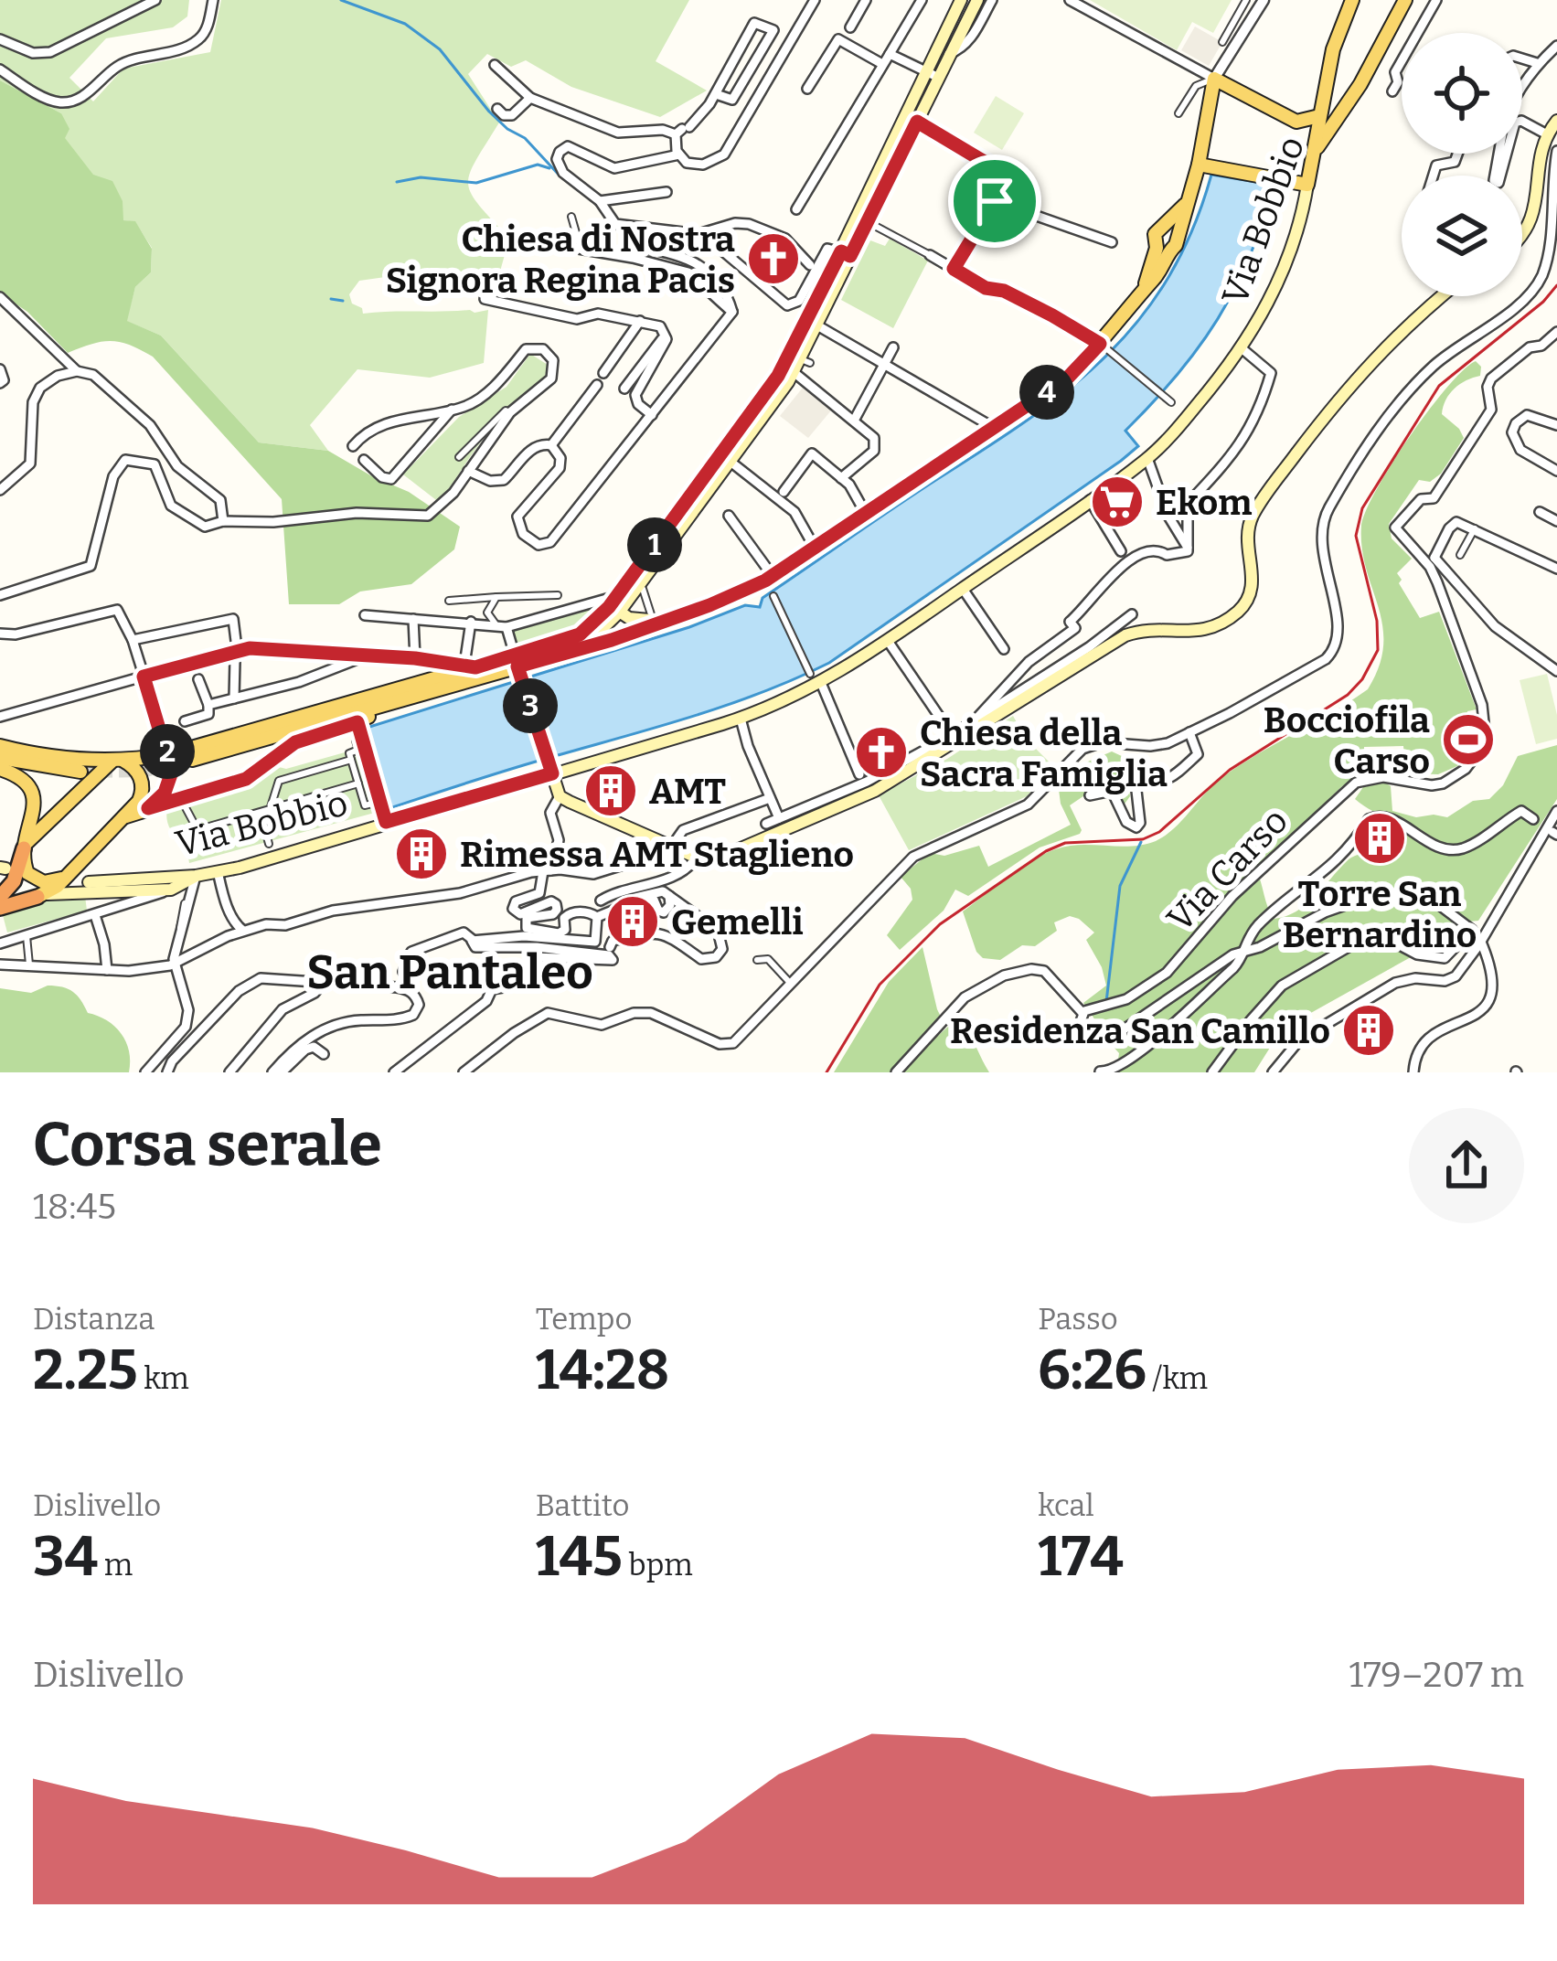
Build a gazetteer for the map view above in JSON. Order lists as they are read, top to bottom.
{
  "streets": {
    "main road": ["Via Bobbio"],
    "street": ["Via Carso"]
  },
  "districts": ["San Pantaleo"],
  "places": {
    "church": ["Chiesa di Nostra Signora Regina Pacis", "Chiesa della Sacra Famiglia"],
    "supermarket": ["Ekom"],
    "sports": ["Bocciofila Carso"],
    "building": [
      "AMT",
      "Torre San Bernardino",
      "Rimessa AMT Staglieno",
      "Gemelli",
      "Residenza San Camillo"
    ]
  },
  "page": {
    "pins": [
      "4",
      "1",
      "3",
      "2"
    ],
    "heading": ["Corsa serale", "18:45"],
    "stats": [
      ["Distanza", "2.25 km"],
      ["Tempo", "14:28"],
      ["Passo", "6:26 /km"],
      ["Dislivello", "34 m"],
      ["Battito", "145 bpm"],
      ["kcal", "174"]
    ],
    "chart": ["Dislivello", "179–207 m"]
  }
}
